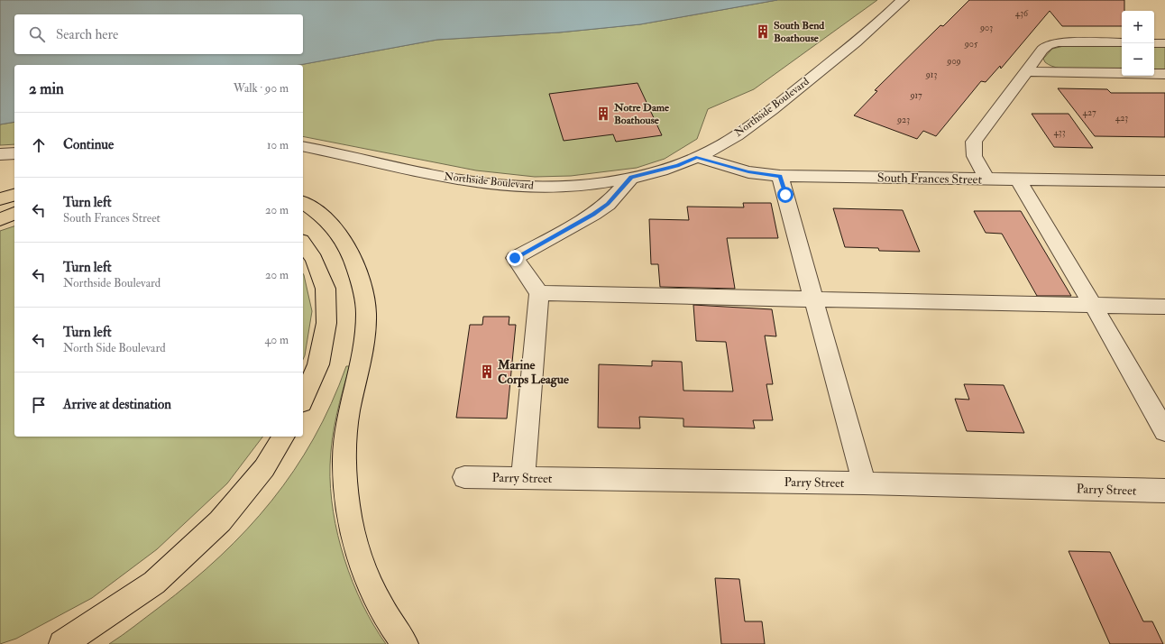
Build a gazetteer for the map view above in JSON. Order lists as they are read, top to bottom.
{
  "streets": {
    "street": ["Northside Boulevard", "South Frances Street", "Parry Street"]
  },
  "crossings": [
    ["Northside Boulevard", "South Frances Street"]
  ],
  "places": {
    "building": ["South Bend Boathouse", "Notre Dame Boathouse", "Marine Corps League"]
  },
  "house_numbers": [
    "436",
    "903",
    "905",
    "909",
    "913",
    "917",
    "427",
    "423",
    "923",
    "433"
  ],
  "page": {
    "map_buttons": ["+", "−"],
    "search": "Search here",
    "heading": ["2 min", "Walk · 90 m"],
    "list": [
      ["Continue", "10 m"],
      ["Turn left", "South Frances Street", "20 m"],
      ["Turn left", "Northside Boulevard", "20 m"],
      ["Turn left", "North Side Boulevard", "40 m"],
      "Arrive at destination"
    ]
  }
}
